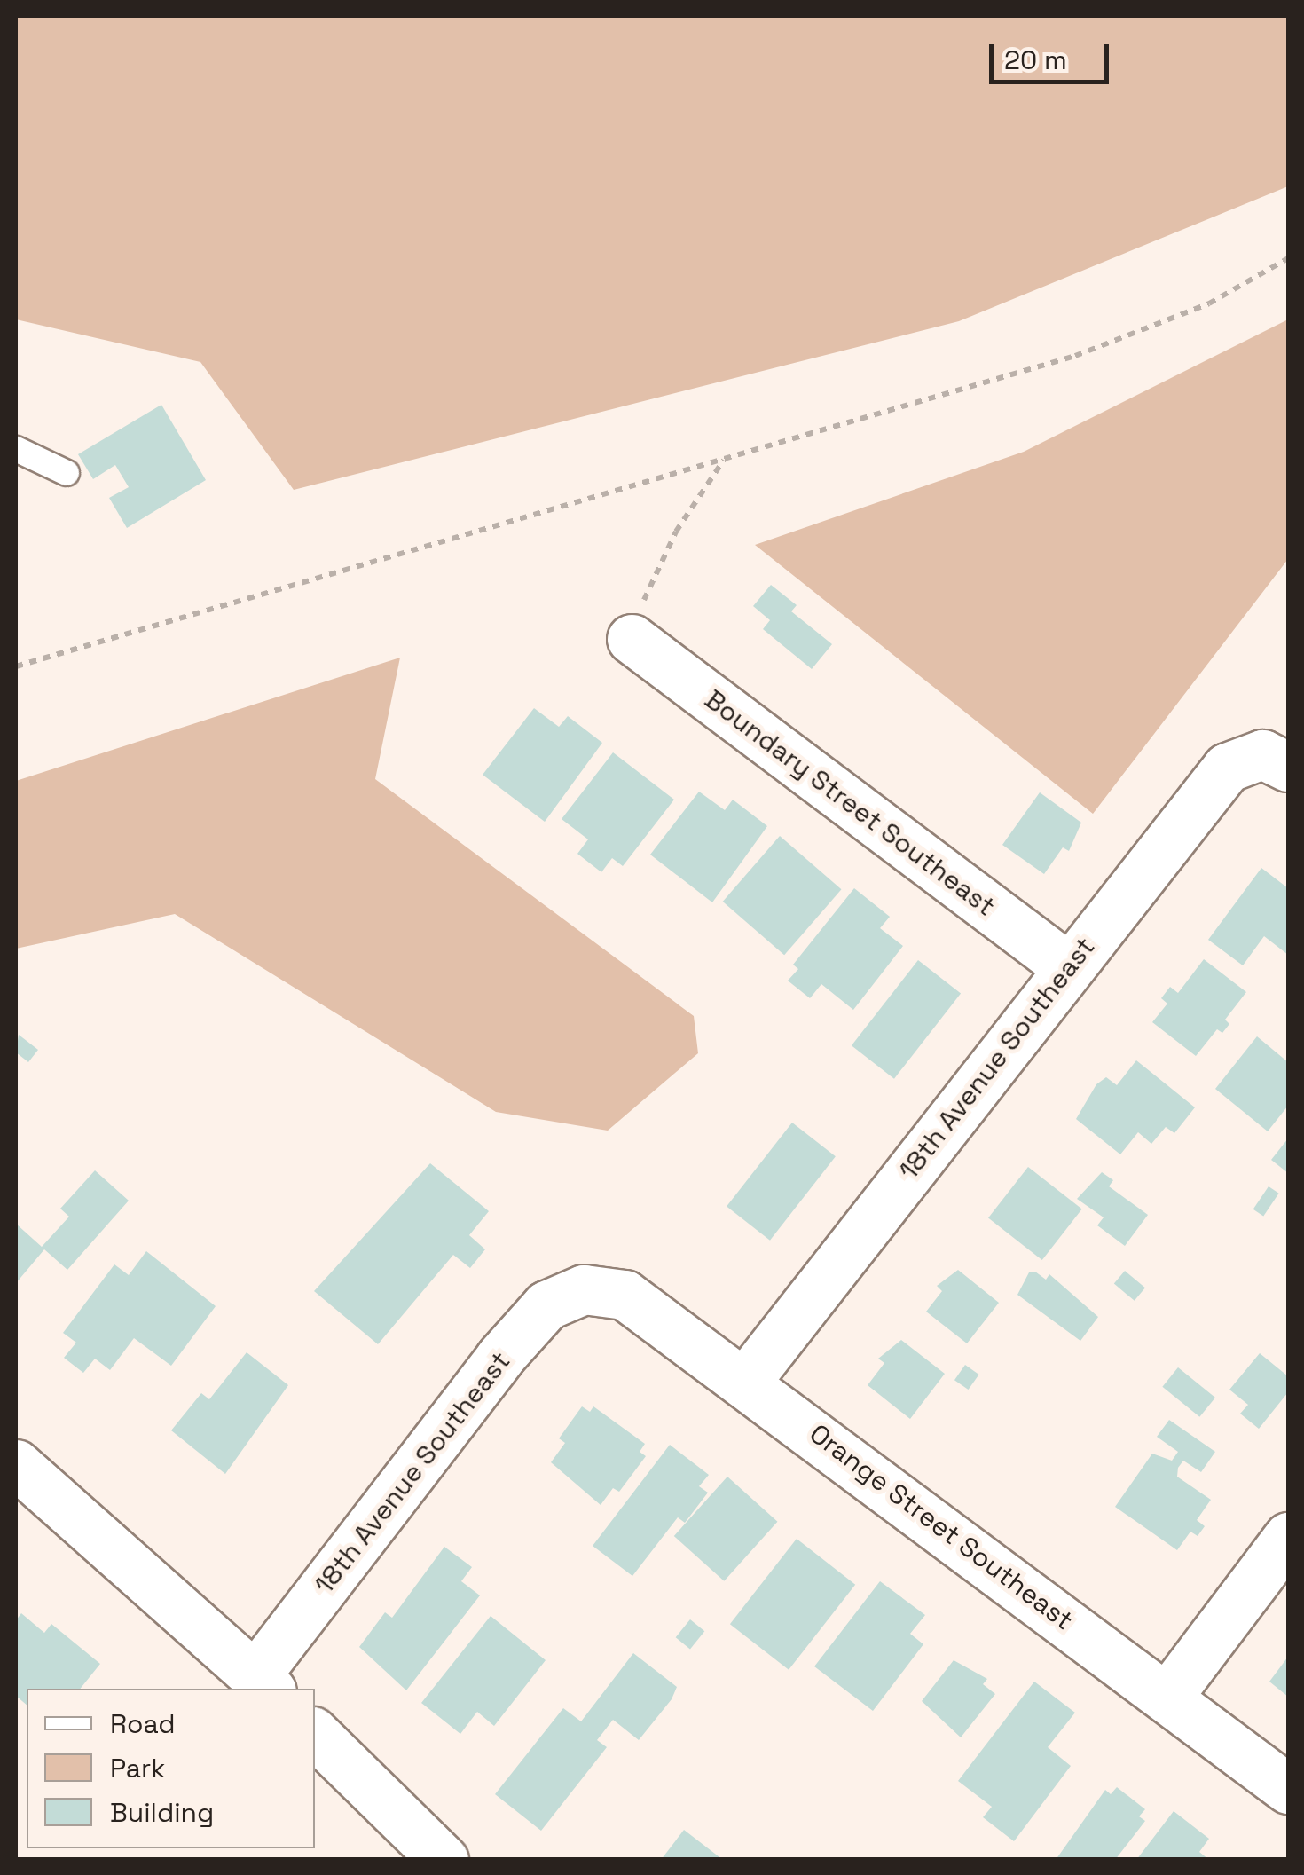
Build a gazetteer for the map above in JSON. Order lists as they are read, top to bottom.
{
  "streets": {
    "street": ["Boundary Street Southeast", "18th Avenue Southeast", "Orange Street Southeast"]
  },
  "crossings": [
    ["Boundary Street Southeast", "18th Avenue Southeast"],
    ["18th Avenue Southeast", "Orange Street Southeast"]
  ],
  "legend": ["Road", "Park", "Building"],
  "scale_bar": "20 m"
}
